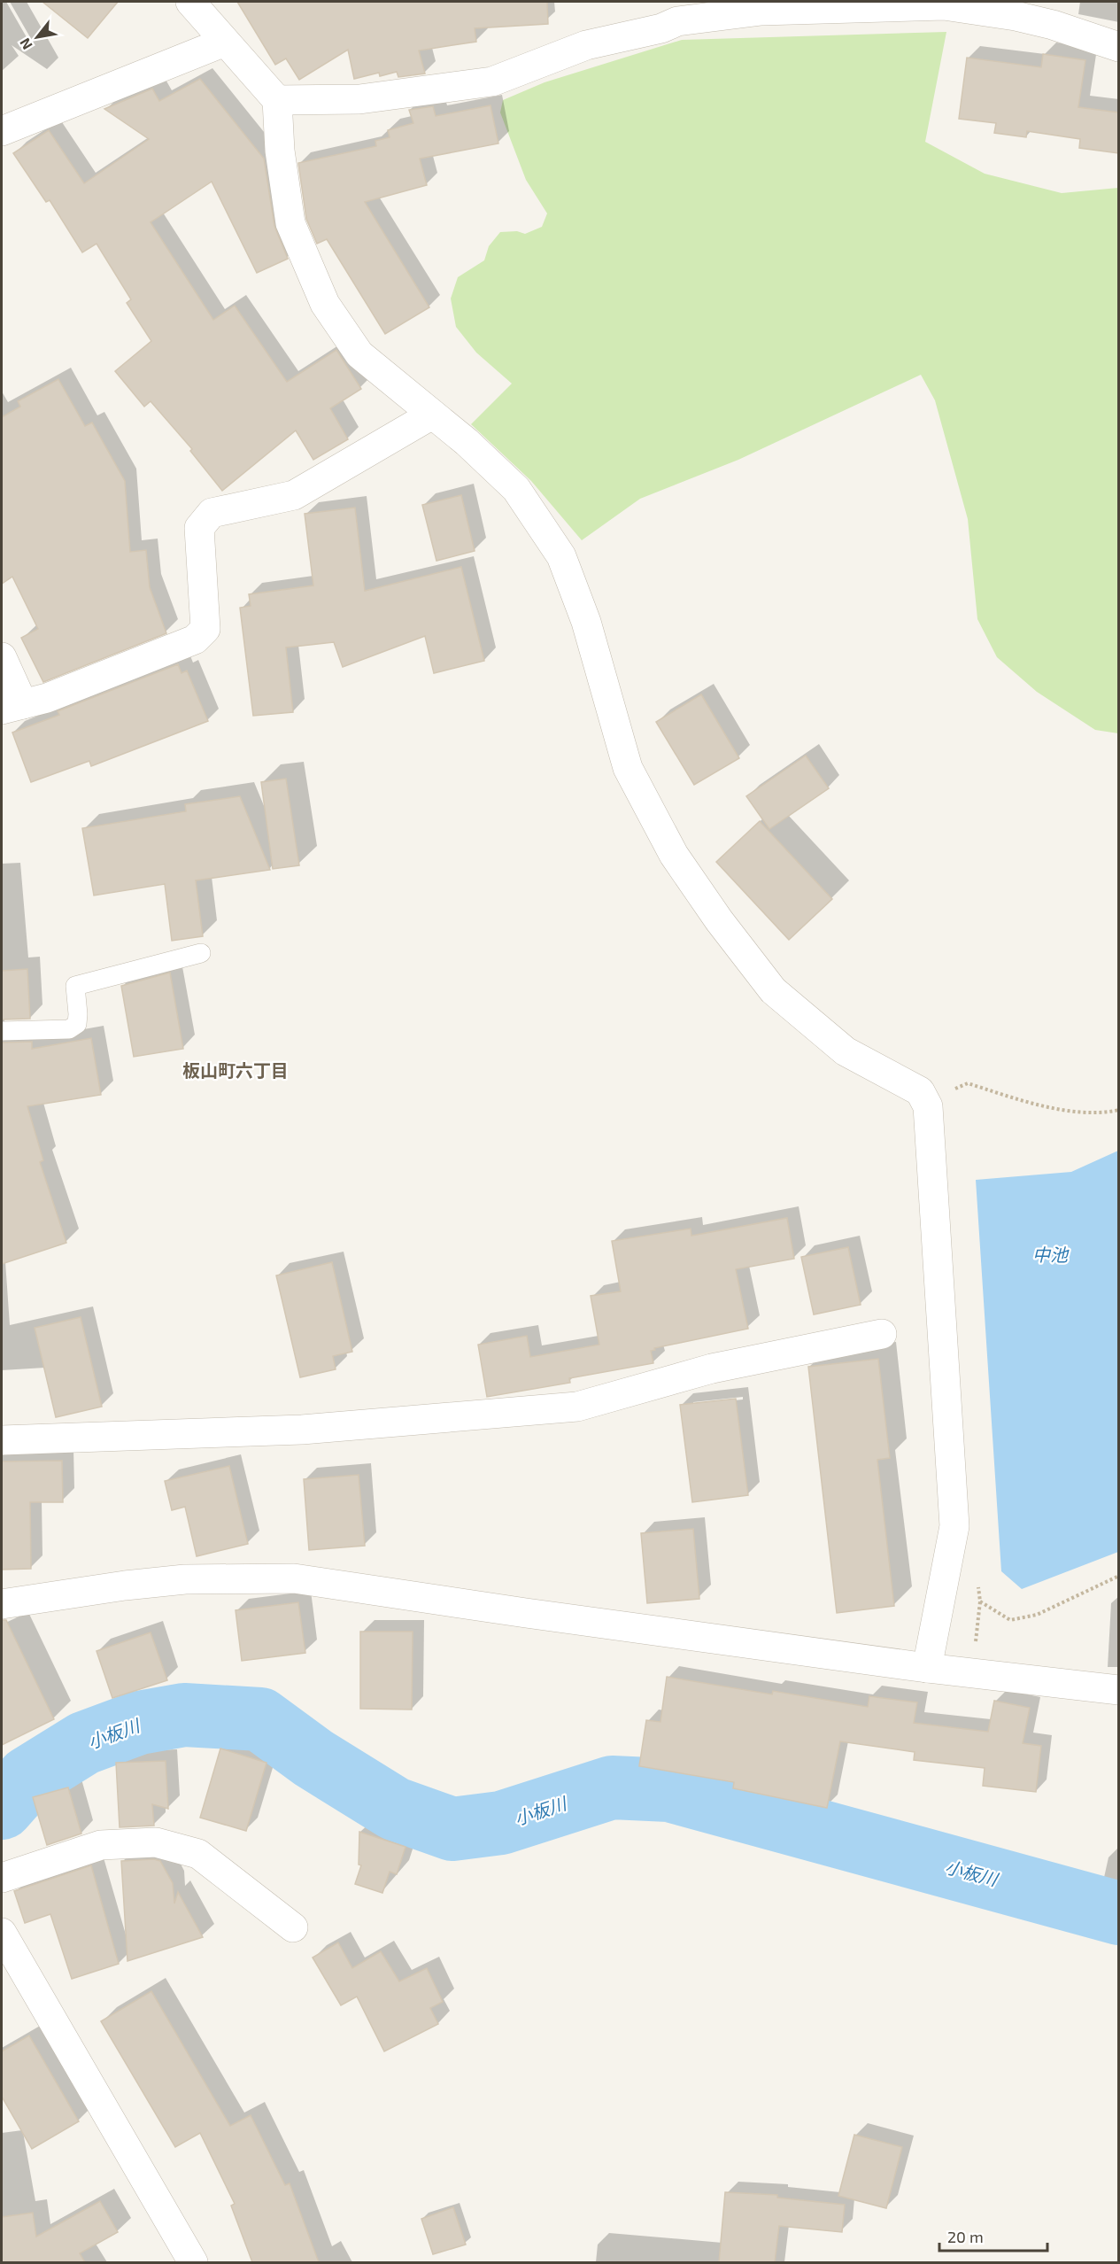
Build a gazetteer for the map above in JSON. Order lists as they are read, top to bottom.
{
  "districts": ["板山町六丁目"],
  "water": ["中池", "小板川"],
  "scale_bar": "20 m",
  "north": "bottom left"
}
